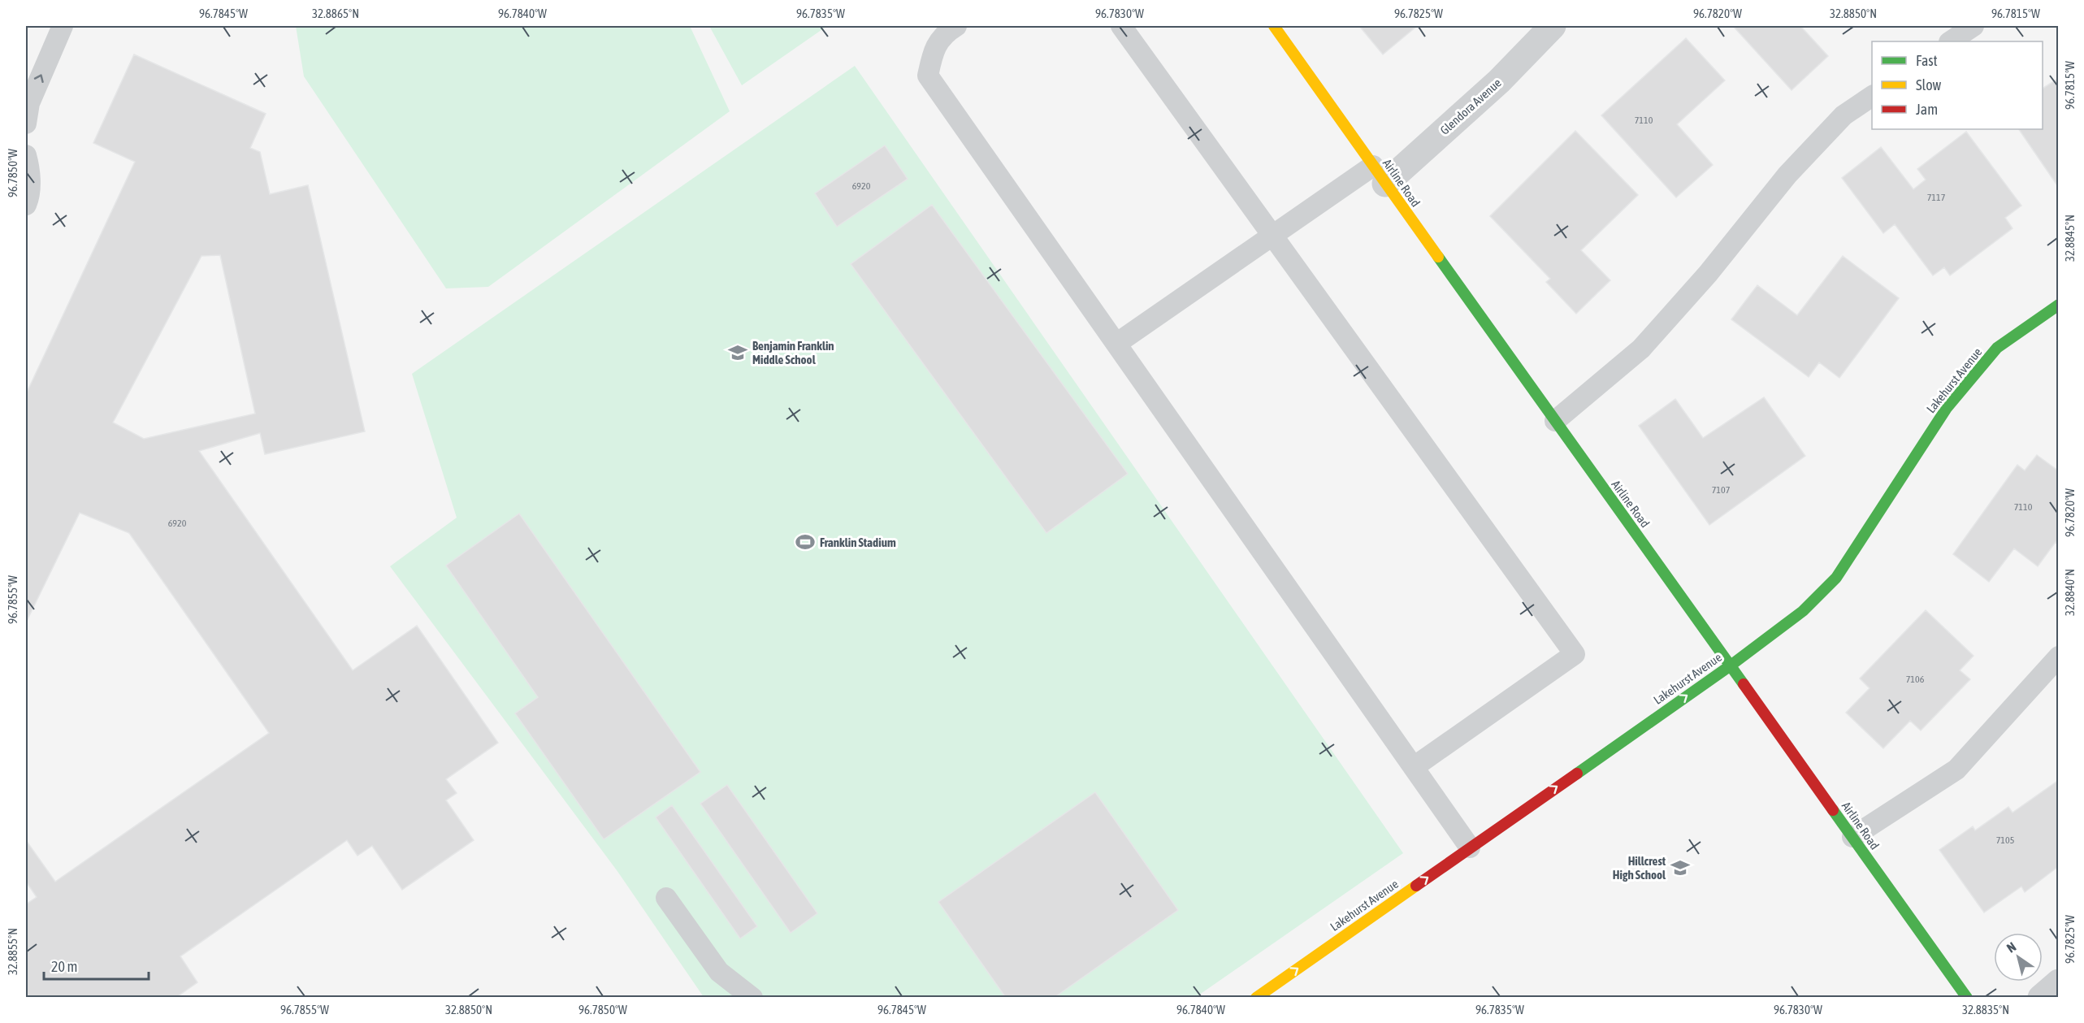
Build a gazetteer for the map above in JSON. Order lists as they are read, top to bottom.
{
  "streets": {
    "street": ["Glendora Avenue", "Airline Road", "Lakehurst Avenue"]
  },
  "crossings": [
    ["Glendora Avenue", "Airline Road"],
    ["Airline Road", "Lakehurst Avenue"]
  ],
  "one_way": ["Lakehurst Avenue"],
  "places": {
    "school or university": ["Benjamin Franklin Middle School", "Hillcrest High School"],
    "sports": ["Franklin Stadium"]
  },
  "house_numbers": [
    "7110",
    "6920",
    "7117",
    "7107",
    "7110",
    "6920",
    "7106",
    "7105"
  ],
  "legend": ["Fast", "Slow", "Jam"],
  "scale_bar": "20 m",
  "north": "top left",
  "coordinates": [
    "96.7845°W",
    "32.8865°N",
    "96.7840°W",
    "96.7835°W",
    "96.7830°W",
    "96.7825°W",
    "96.7820°W",
    "32.8850°N",
    "96.7815°W",
    "96.7850°W",
    "32.8845°N",
    "32.8840°N",
    "96.7855°W",
    "32.8855°N",
    "32.8835°N"
  ]
}
